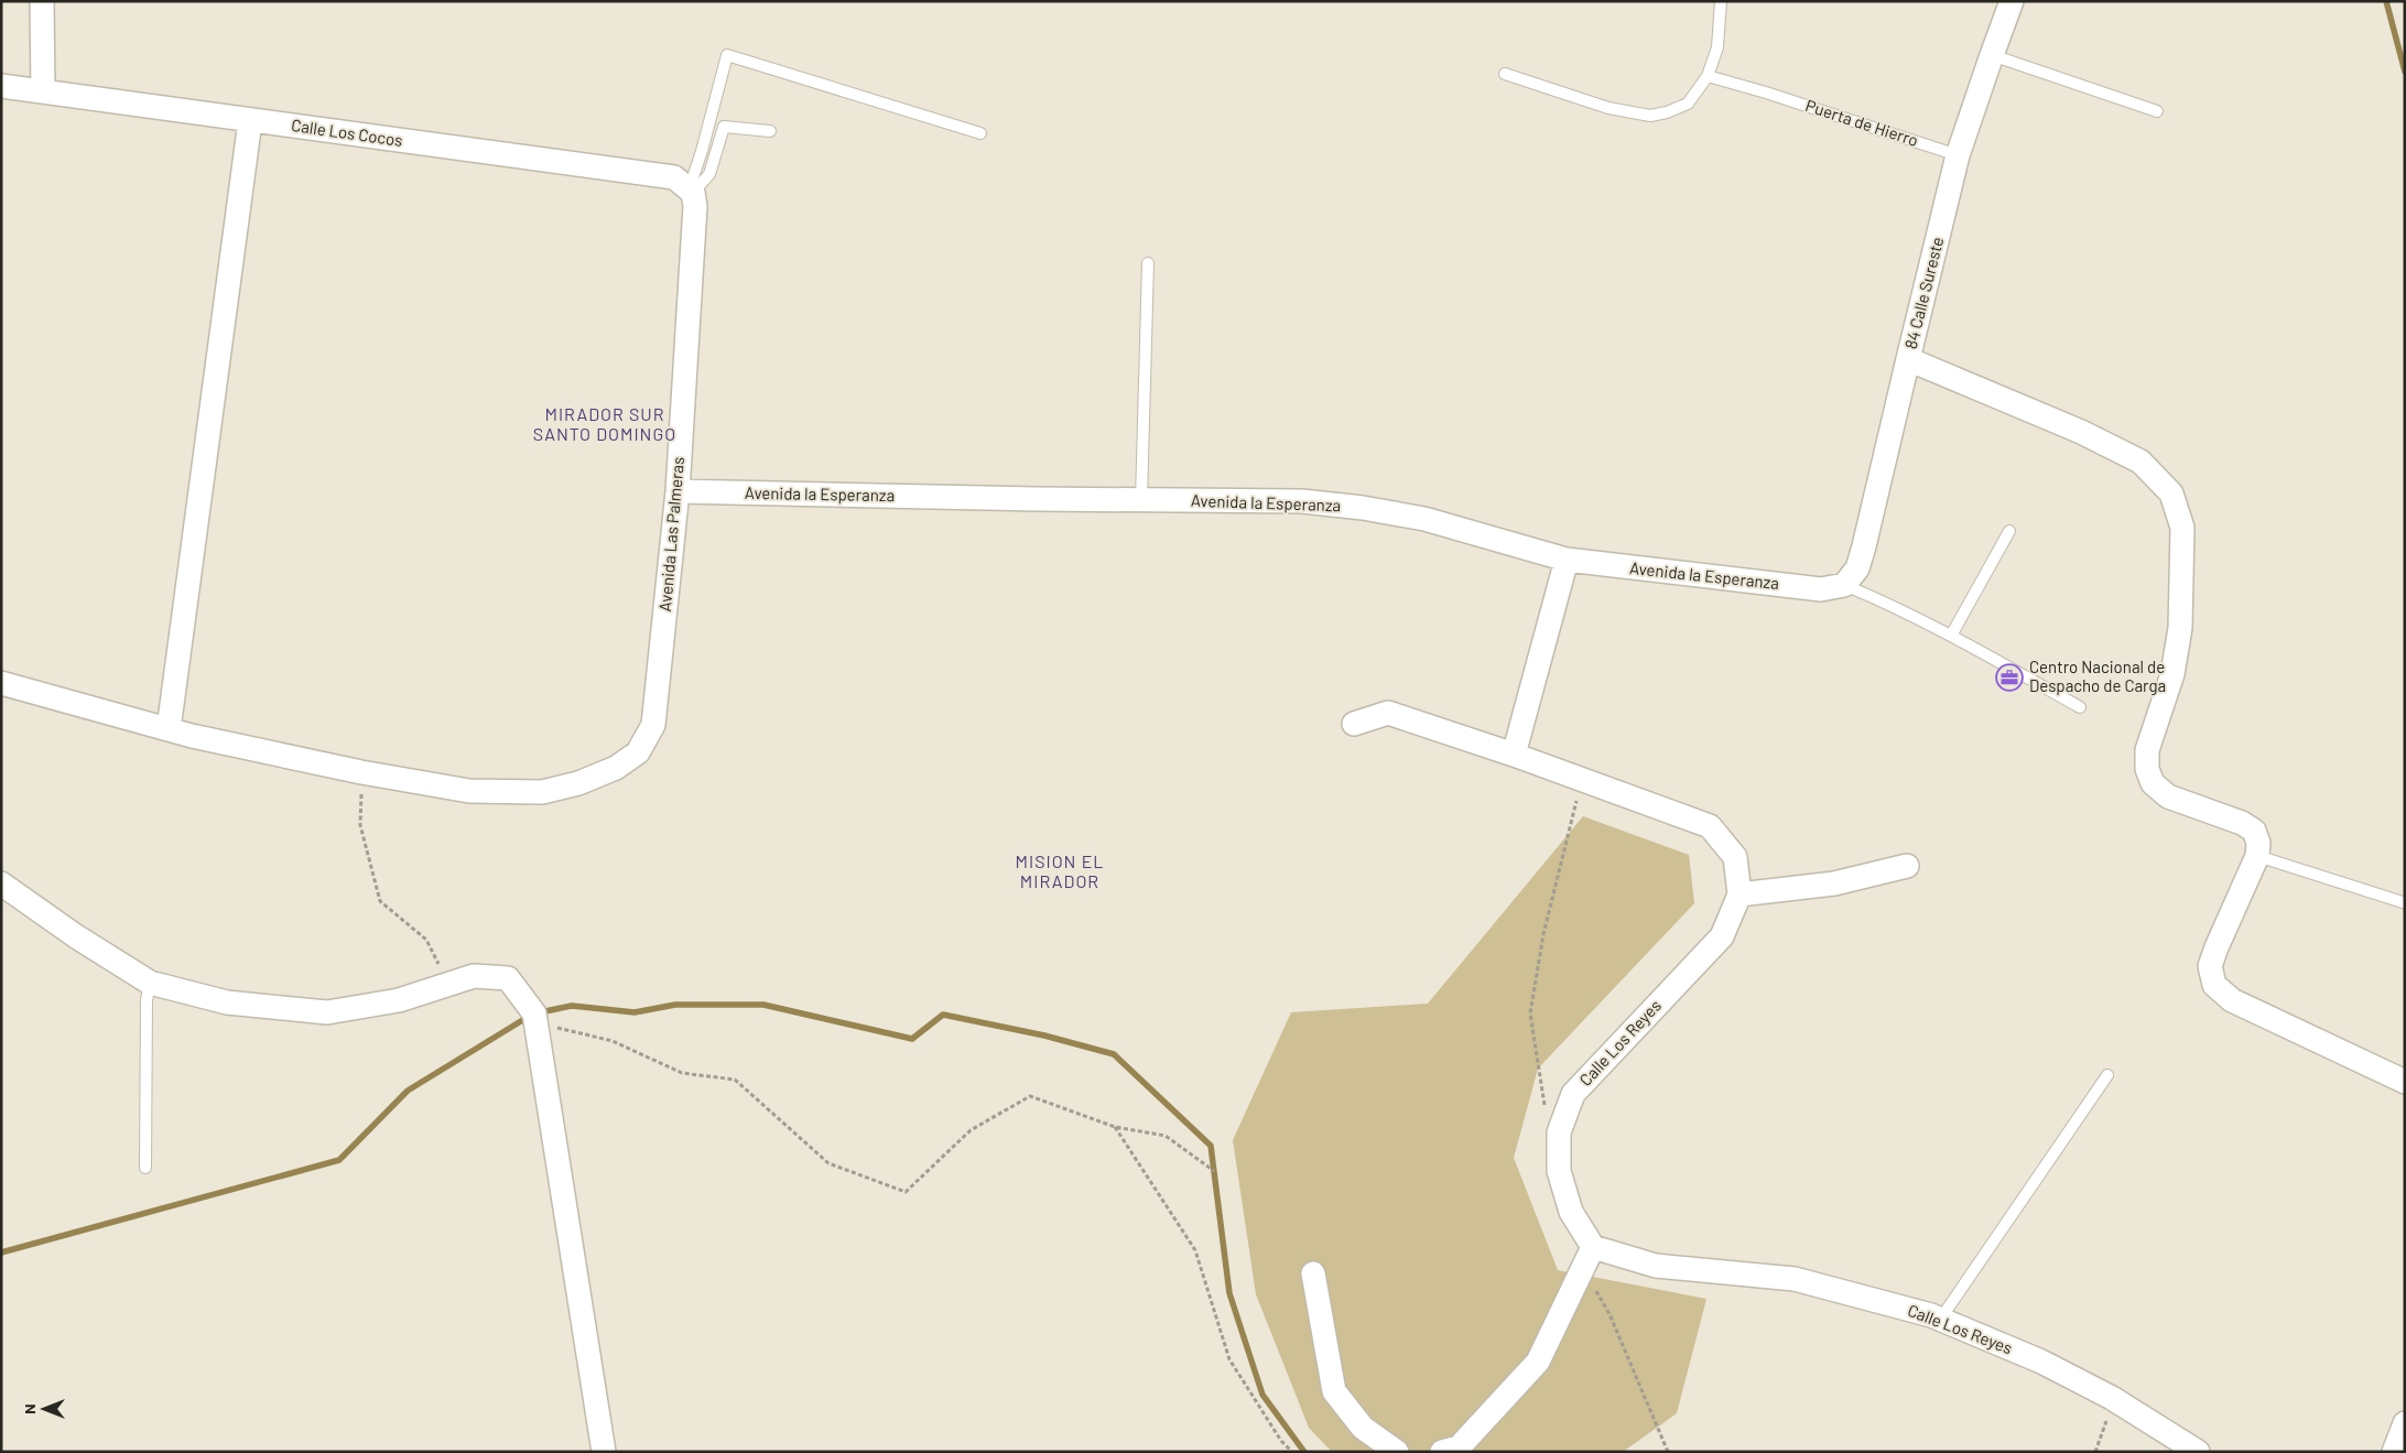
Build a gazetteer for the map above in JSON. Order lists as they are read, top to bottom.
{
  "streets": {
    "street": [
      "Calle Los Cocos",
      "84 Calle Sureste",
      "Avenida la Esperanza",
      "Avenida Las Palmeras",
      "Calle Los Reyes"
    ],
    "lane": ["Puerta de Hierro"]
  },
  "crossings": [
    ["Puerta de Hierro", "84 Calle Sureste"],
    ["Calle Los Cocos", "Avenida Las Palmeras"],
    ["84 Calle Sureste", "Avenida la Esperanza"],
    ["Avenida la Esperanza", "Avenida Las Palmeras"]
  ],
  "districts": ["MIRADOR SUR SANTO DOMINGO", "MISION EL MIRADOR"],
  "places": {
    "office": ["Centro Nacional de Despacho de Carga"]
  },
  "north": "left"
}
